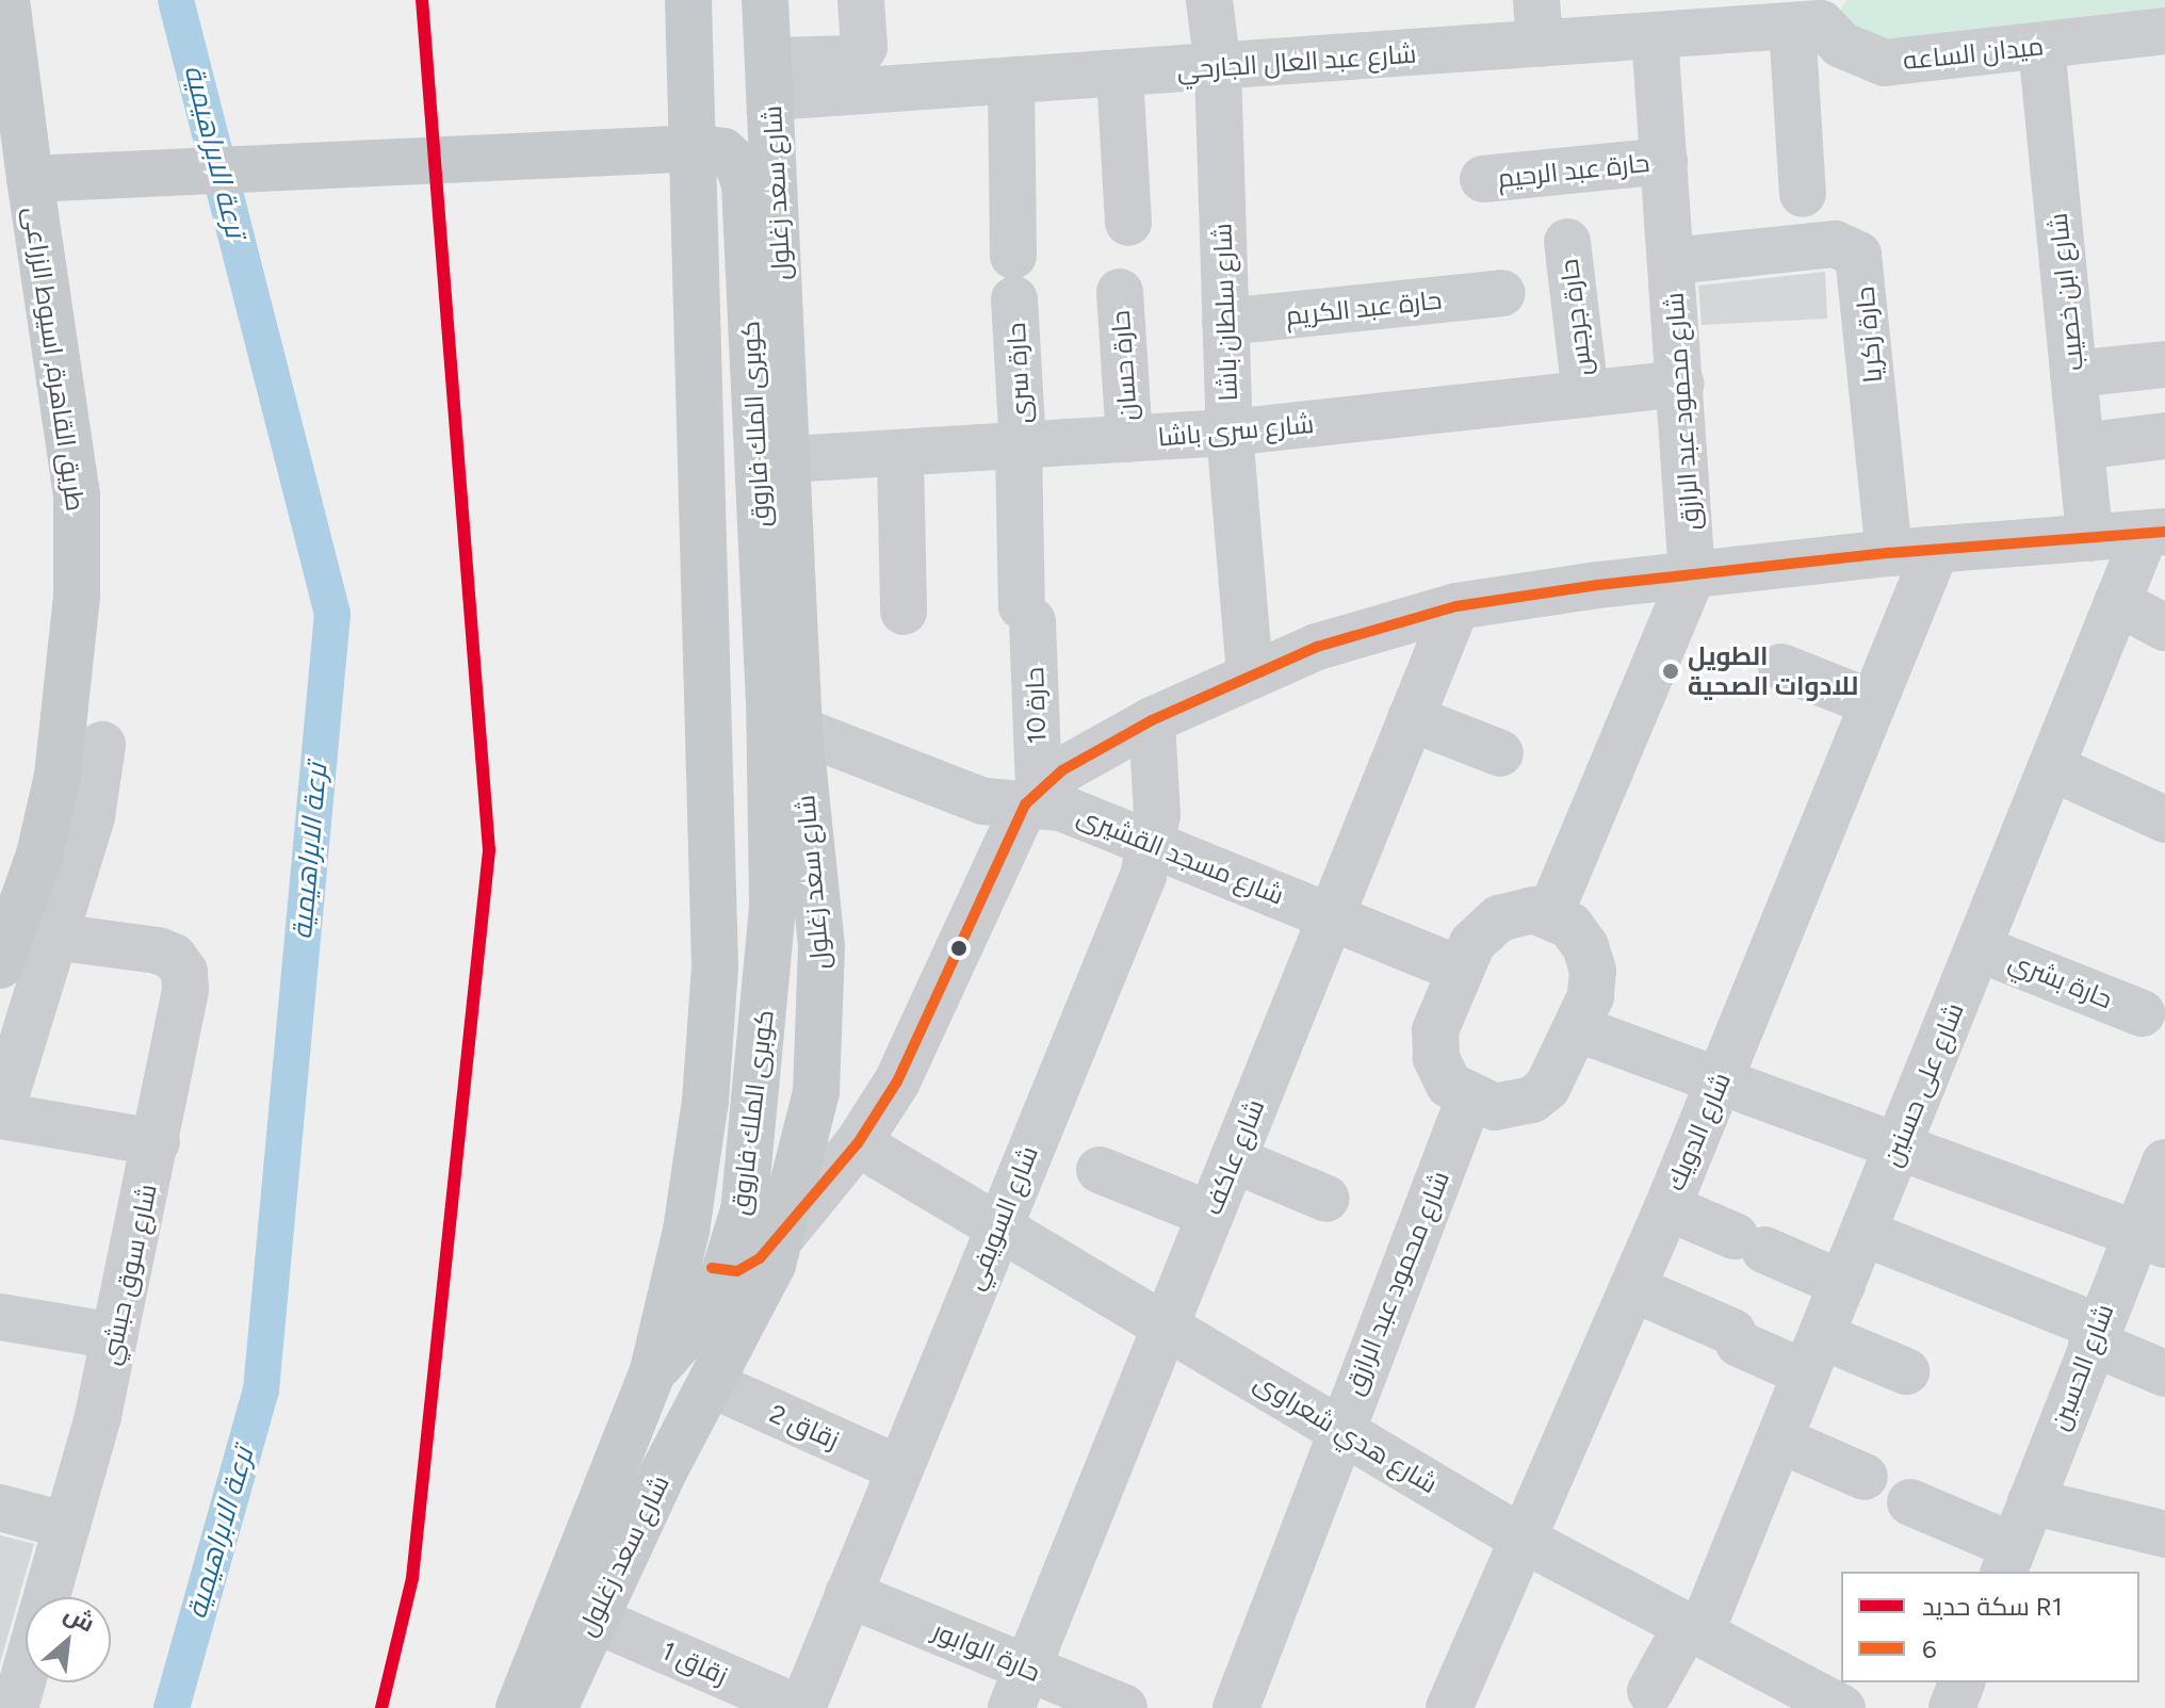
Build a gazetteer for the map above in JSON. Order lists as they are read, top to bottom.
{
  "streets": {
    "main road": ["شارع سعد زغلول", "طريق القاهرة, اسيوط الزراعى", "كوبرى الملك فاروق"],
    "street": [
      "ميدان الساعه",
      "شارع عبد العال الجارحي",
      "حارة عبد الرحيم",
      "شارع ابن خصيب",
      "حارة عبد الكريم",
      "شارع سلطان باشا",
      "حارة جرجس",
      "حارة زكريا",
      "حارة حسان",
      "حارة سرى",
      "شارع محمود عبد الرازق",
      "شارع سرى باشا",
      "حارة 10",
      "شارع مسجد القشيرى",
      "حارة بشري",
      "شارع على حسنين",
      "شارع الدويك",
      "شارع عاكف",
      "شارع السويفي",
      "شارع سوق حبشي",
      "شارع الحسين",
      "زقاق 2",
      "شارع هدي شعراوى",
      "حارة الوابور",
      "زقاق 1"
    ]
  },
  "crossings": [
    ["ميدان الساعه", "شارع عبد العال الجارحي"],
    ["ميدان الساعه", "شارع ابن خصيب"],
    ["شارع عبد العال الجارحي", "شارع سعد زغلول"],
    ["شارع عبد العال الجارحي", "شارع سلطان باشا"],
    ["شارع عبد العال الجارحي", "حارة سرى"],
    ["شارع عبد العال الجارحي", "شارع محمود عبد الرازق"],
    ["حارة عبد الرحيم", "شارع محمود عبد الرازق"],
    ["شارع سعد زغلول", "كوبرى الملك فاروق"],
    ["شارع سعد زغلول", "شارع سرى باشا"],
    ["شارع سعد زغلول", "شارع مسجد القشيرى"],
    ["شارع سعد زغلول", "زقاق 2"],
    ["شارع سعد زغلول", "زقاق 1"],
    ["حارة عبد الكريم", "شارع سلطان باشا"],
    ["شارع سلطان باشا", "شارع سرى باشا"],
    ["حارة جرجس", "شارع سرى باشا"],
    ["حارة زكريا", "شارع محمود عبد الرازق"],
    ["طريق القاهرة, اسيوط الزراعى", "كوبرى الملك فاروق"],
    ["حارة حسان", "شارع سرى باشا"],
    ["حارة سرى", "شارع سرى باشا"],
    ["حارة سرى", "حارة 10"],
    ["شارع محمود عبد الرازق", "شارع سرى باشا"],
    ["شارع محمود عبد الرازق", "شارع مسجد القشيرى"],
    ["شارع محمود عبد الرازق", "شارع هدي شعراوى"],
    ["حارة 10", "شارع مسجد القشيرى"],
    ["شارع مسجد القشيرى", "شارع عاكف"],
    ["شارع مسجد القشيرى", "شارع السويفي"],
    ["حارة بشري", "شارع على حسنين"],
    ["شارع على حسنين", "شارع هدي شعراوى"],
    ["شارع الدويك", "شارع هدي شعراوى"],
    ["شارع عاكف", "شارع هدي شعراوى"],
    ["شارع عاكف", "حارة الوابور"],
    ["شارع السويفي", "زقاق 2"],
    ["شارع السويفي", "شارع هدي شعراوى"],
    ["شارع السويفي", "حارة الوابور"],
    ["شارع السويفي", "زقاق 1"]
  ],
  "water": ["ترعة الابراهيمية"],
  "places": ["الطويل للادوات الصحية"],
  "lines": ["rail line R1", "transit line 6"],
  "legend": ["سكة حديد R1", "6"],
  "north": "top right"
}
